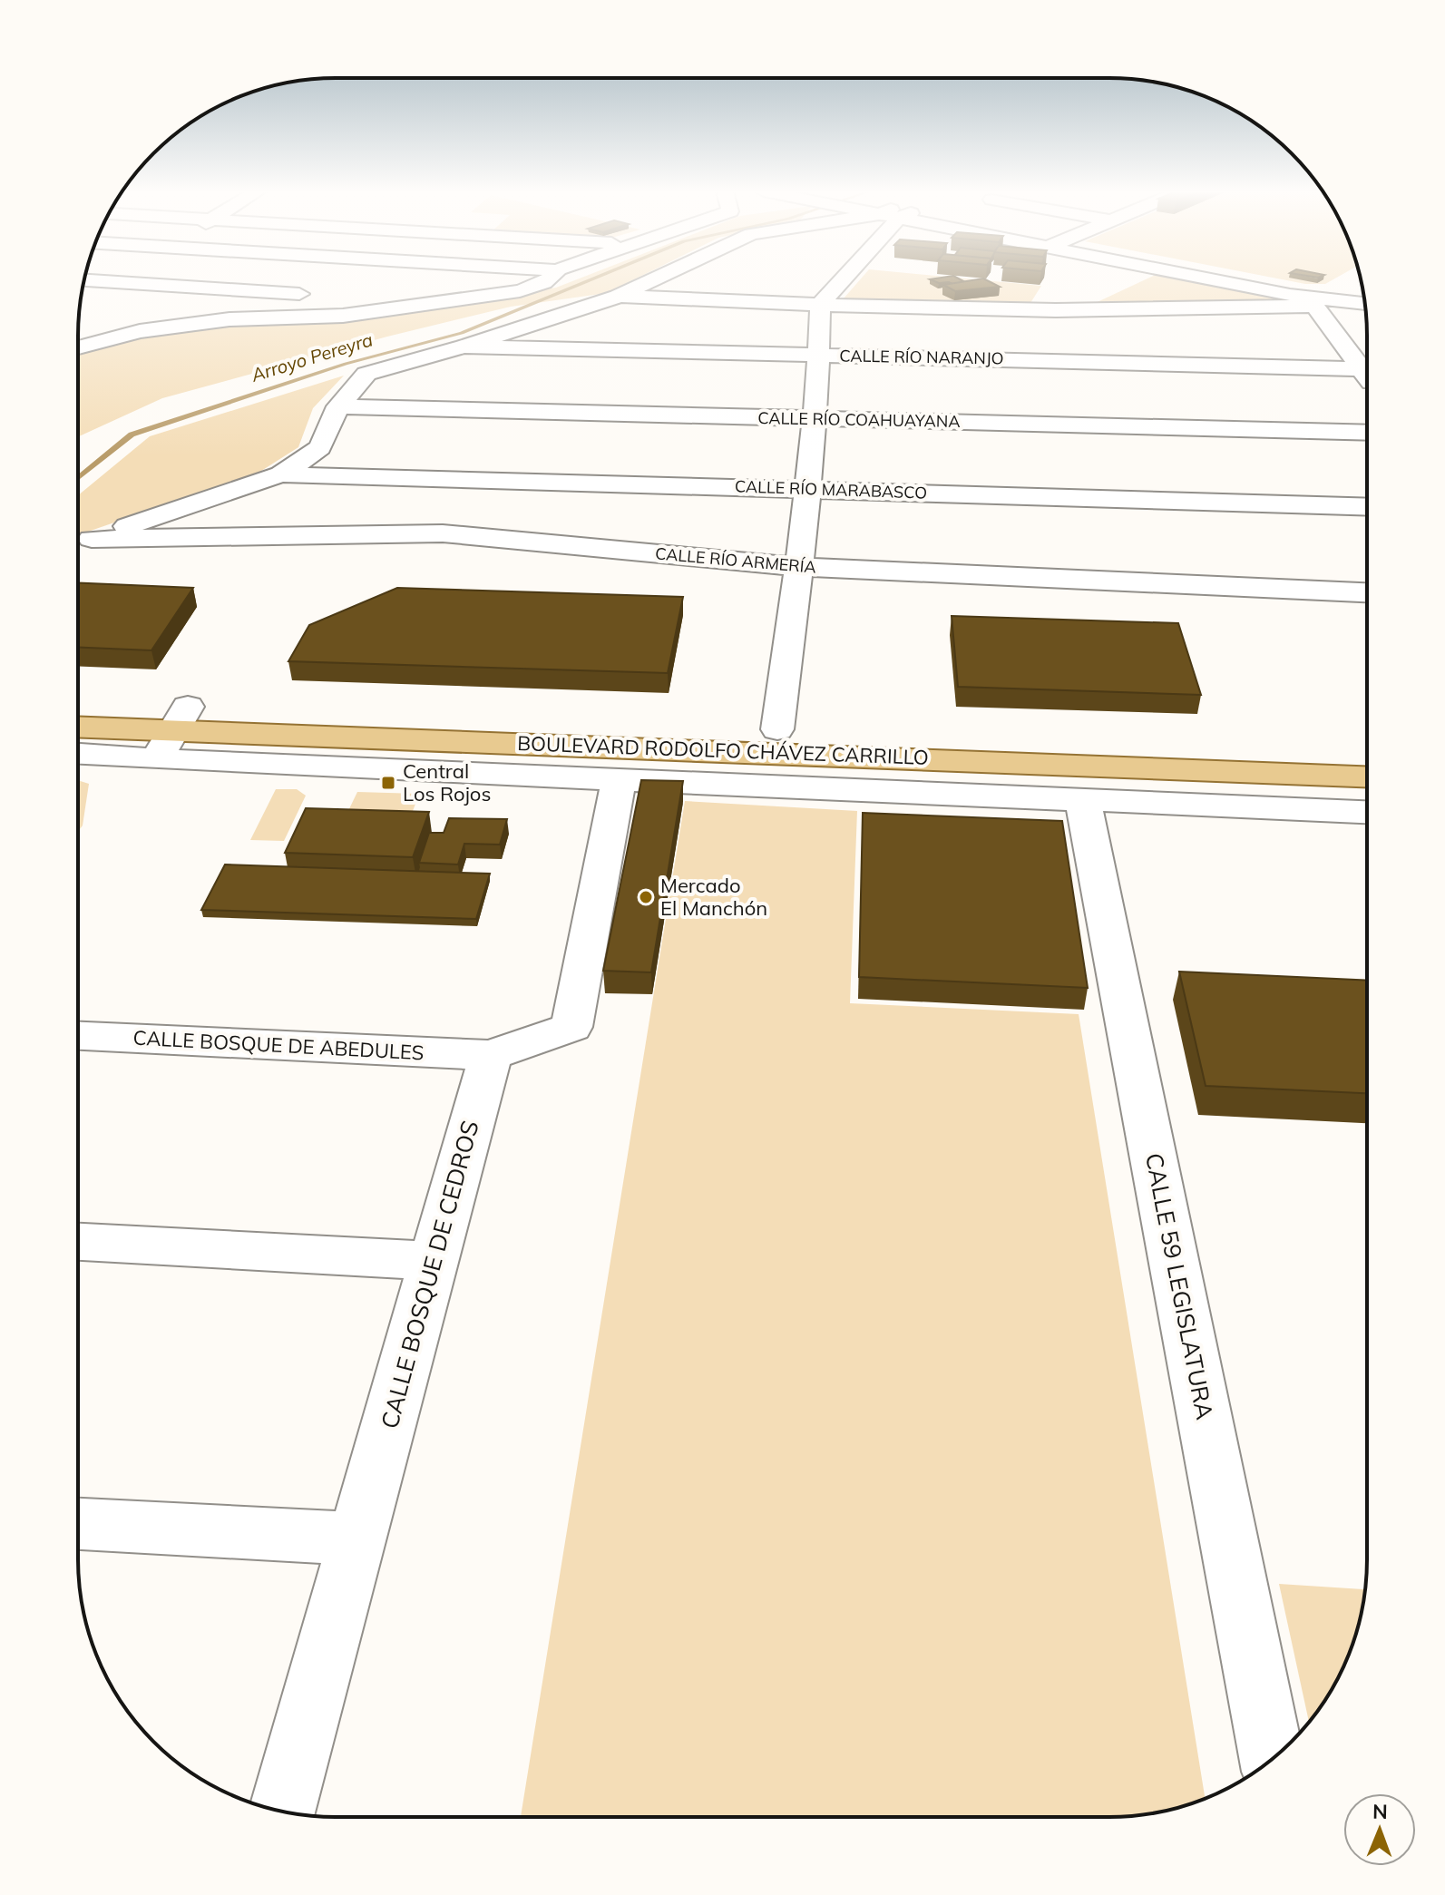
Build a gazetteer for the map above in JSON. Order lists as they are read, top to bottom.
{
  "streets": {
    "main road": ["BOULEVARD RODOLFO CHÁVEZ CARRILLO"],
    "street": [
      "CALLE RÍO NARANJO",
      "CALLE RÍO COAHUAYANA",
      "CALLE RÍO MARABASCO",
      "CALLE RÍO ARMERÍA",
      "CALLE BOSQUE DE ABEDULES",
      "CALLE BOSQUE DE CEDROS",
      "CALLE 59 LEGISLATURA"
    ]
  },
  "crossings": [
    ["CALLE BOSQUE DE ABEDULES", "CALLE BOSQUE DE CEDROS"]
  ],
  "water": ["Arroyo Pereyra"],
  "places": {
    "transit": ["Central Los Rojos"],
    "other": ["Mercado El Manchón"]
  },
  "north": "top"
}
